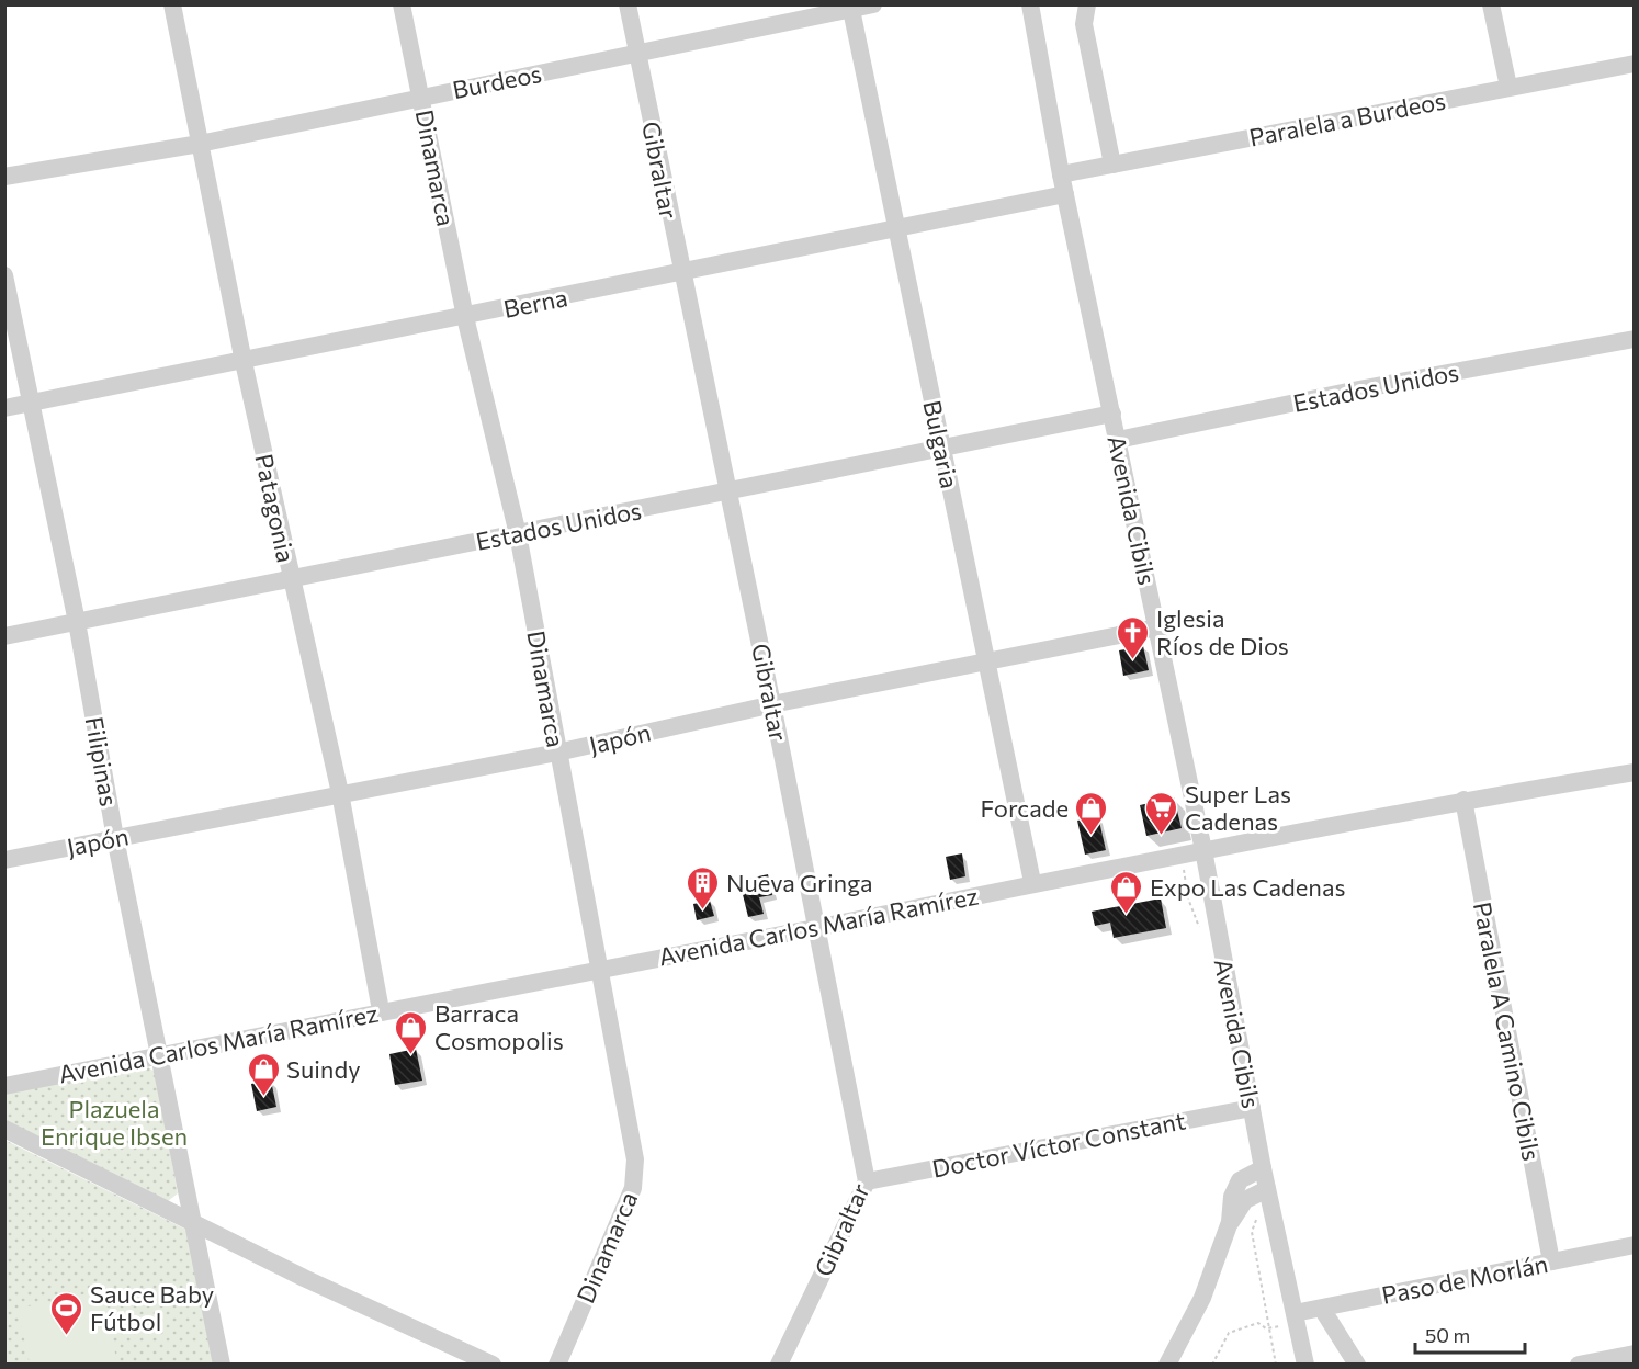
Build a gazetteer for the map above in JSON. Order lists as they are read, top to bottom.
{
  "streets": {
    "street": [
      "Burdeos",
      "Paralela a Burdeos",
      "Dinamarca",
      "Gibraltar",
      "Berna",
      "Estados Unidos",
      "Bulgaria",
      "Patagonia",
      "Avenida Cibils",
      "Japón",
      "Filipinas",
      "Avenida Carlos María Ramírez",
      "Paralela A Camino Cibils",
      "Doctor Víctor Constant",
      "Paso de Morlán"
    ]
  },
  "crossings": [
    ["Burdeos", "Dinamarca"],
    ["Burdeos", "Gibraltar"],
    ["Burdeos", "Bulgaria"],
    ["Burdeos", "Patagonia"],
    ["Paralela a Burdeos", "Avenida Cibils"],
    ["Dinamarca", "Berna"],
    ["Dinamarca", "Estados Unidos"],
    ["Dinamarca", "Japón"],
    ["Dinamarca", "Avenida Carlos María Ramírez"],
    ["Gibraltar", "Berna"],
    ["Gibraltar", "Estados Unidos"],
    ["Gibraltar", "Japón"],
    ["Gibraltar", "Avenida Carlos María Ramírez"],
    ["Gibraltar", "Doctor Víctor Constant"],
    ["Berna", "Bulgaria"],
    ["Berna", "Patagonia"],
    ["Berna", "Avenida Cibils"],
    ["Berna", "Filipinas"],
    ["Estados Unidos", "Bulgaria"],
    ["Estados Unidos", "Patagonia"],
    ["Estados Unidos", "Avenida Cibils"],
    ["Estados Unidos", "Filipinas"],
    ["Bulgaria", "Japón"],
    ["Bulgaria", "Avenida Carlos María Ramírez"],
    ["Patagonia", "Japón"],
    ["Patagonia", "Avenida Carlos María Ramírez"],
    ["Avenida Cibils", "Japón"],
    ["Avenida Cibils", "Avenida Carlos María Ramírez"],
    ["Avenida Cibils", "Doctor Víctor Constant"],
    ["Avenida Cibils", "Paso de Morlán"],
    ["Japón", "Filipinas"],
    ["Filipinas", "Avenida Carlos María Ramírez"],
    ["Avenida Carlos María Ramírez", "Paralela A Camino Cibils"],
    ["Paralela A Camino Cibils", "Paso de Morlán"]
  ],
  "parks": ["Plazuela Enrique Ibsen"],
  "places": {
    "church": ["Iglesia Ríos de Dios"],
    "shop": [
      "Forcade",
      "Expo Las Cadenas",
      "Barraca Cosmopolis",
      "Suindy"
    ],
    "supermarket": ["Super Las Cadenas"],
    "building": ["Nueva Gringa"],
    "sports": ["Sauce Baby Fútbol"]
  },
  "scale_bar": "50 m"
}
